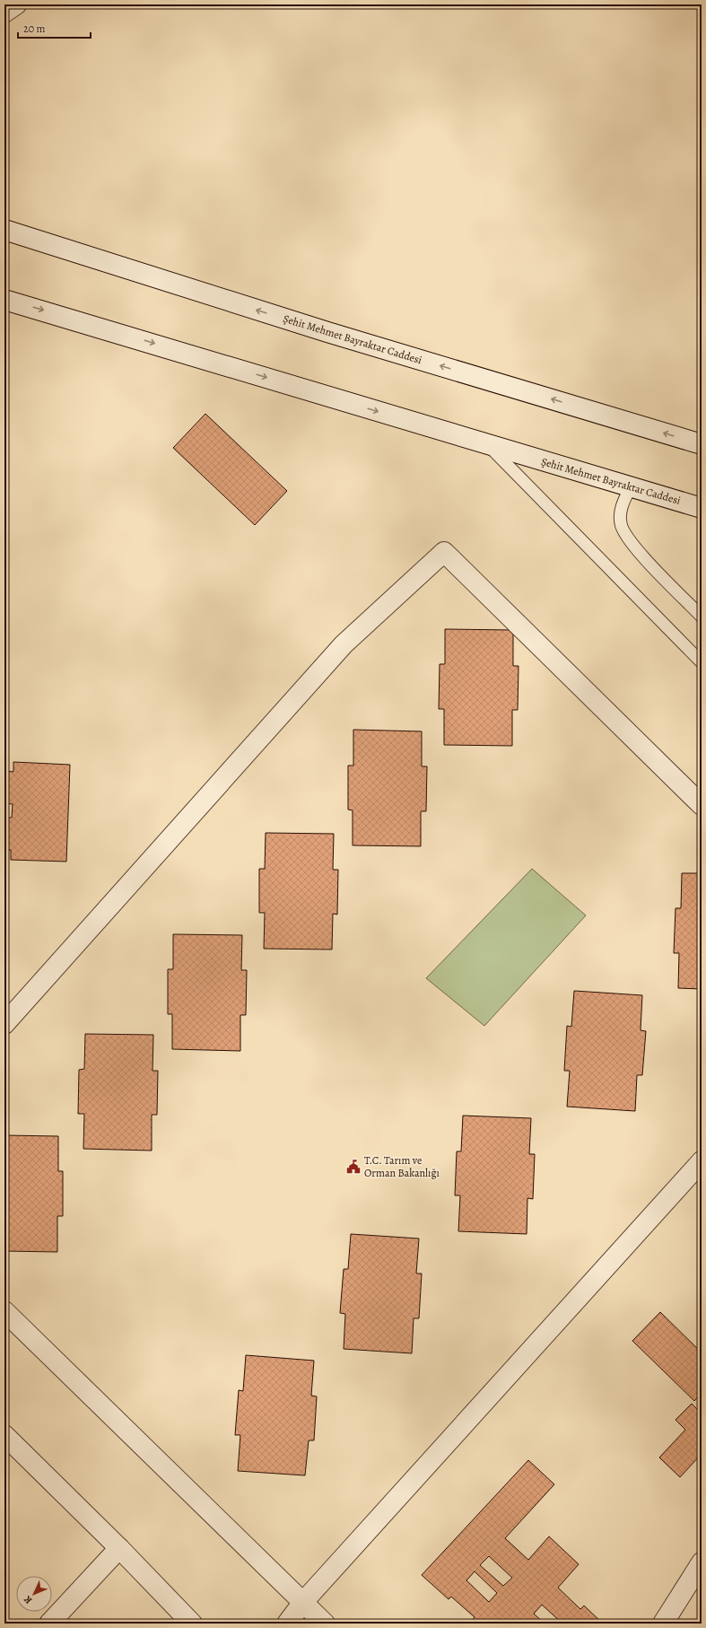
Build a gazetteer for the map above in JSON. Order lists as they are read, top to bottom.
{
  "streets": {
    "street": ["Şehit Mehmet Bayraktar Caddesi"]
  },
  "places": {
    "public building": ["T.C. Tarım ve Orman Bakanlığı"]
  },
  "scale_bar": "20 m",
  "north": "bottom left"
}
